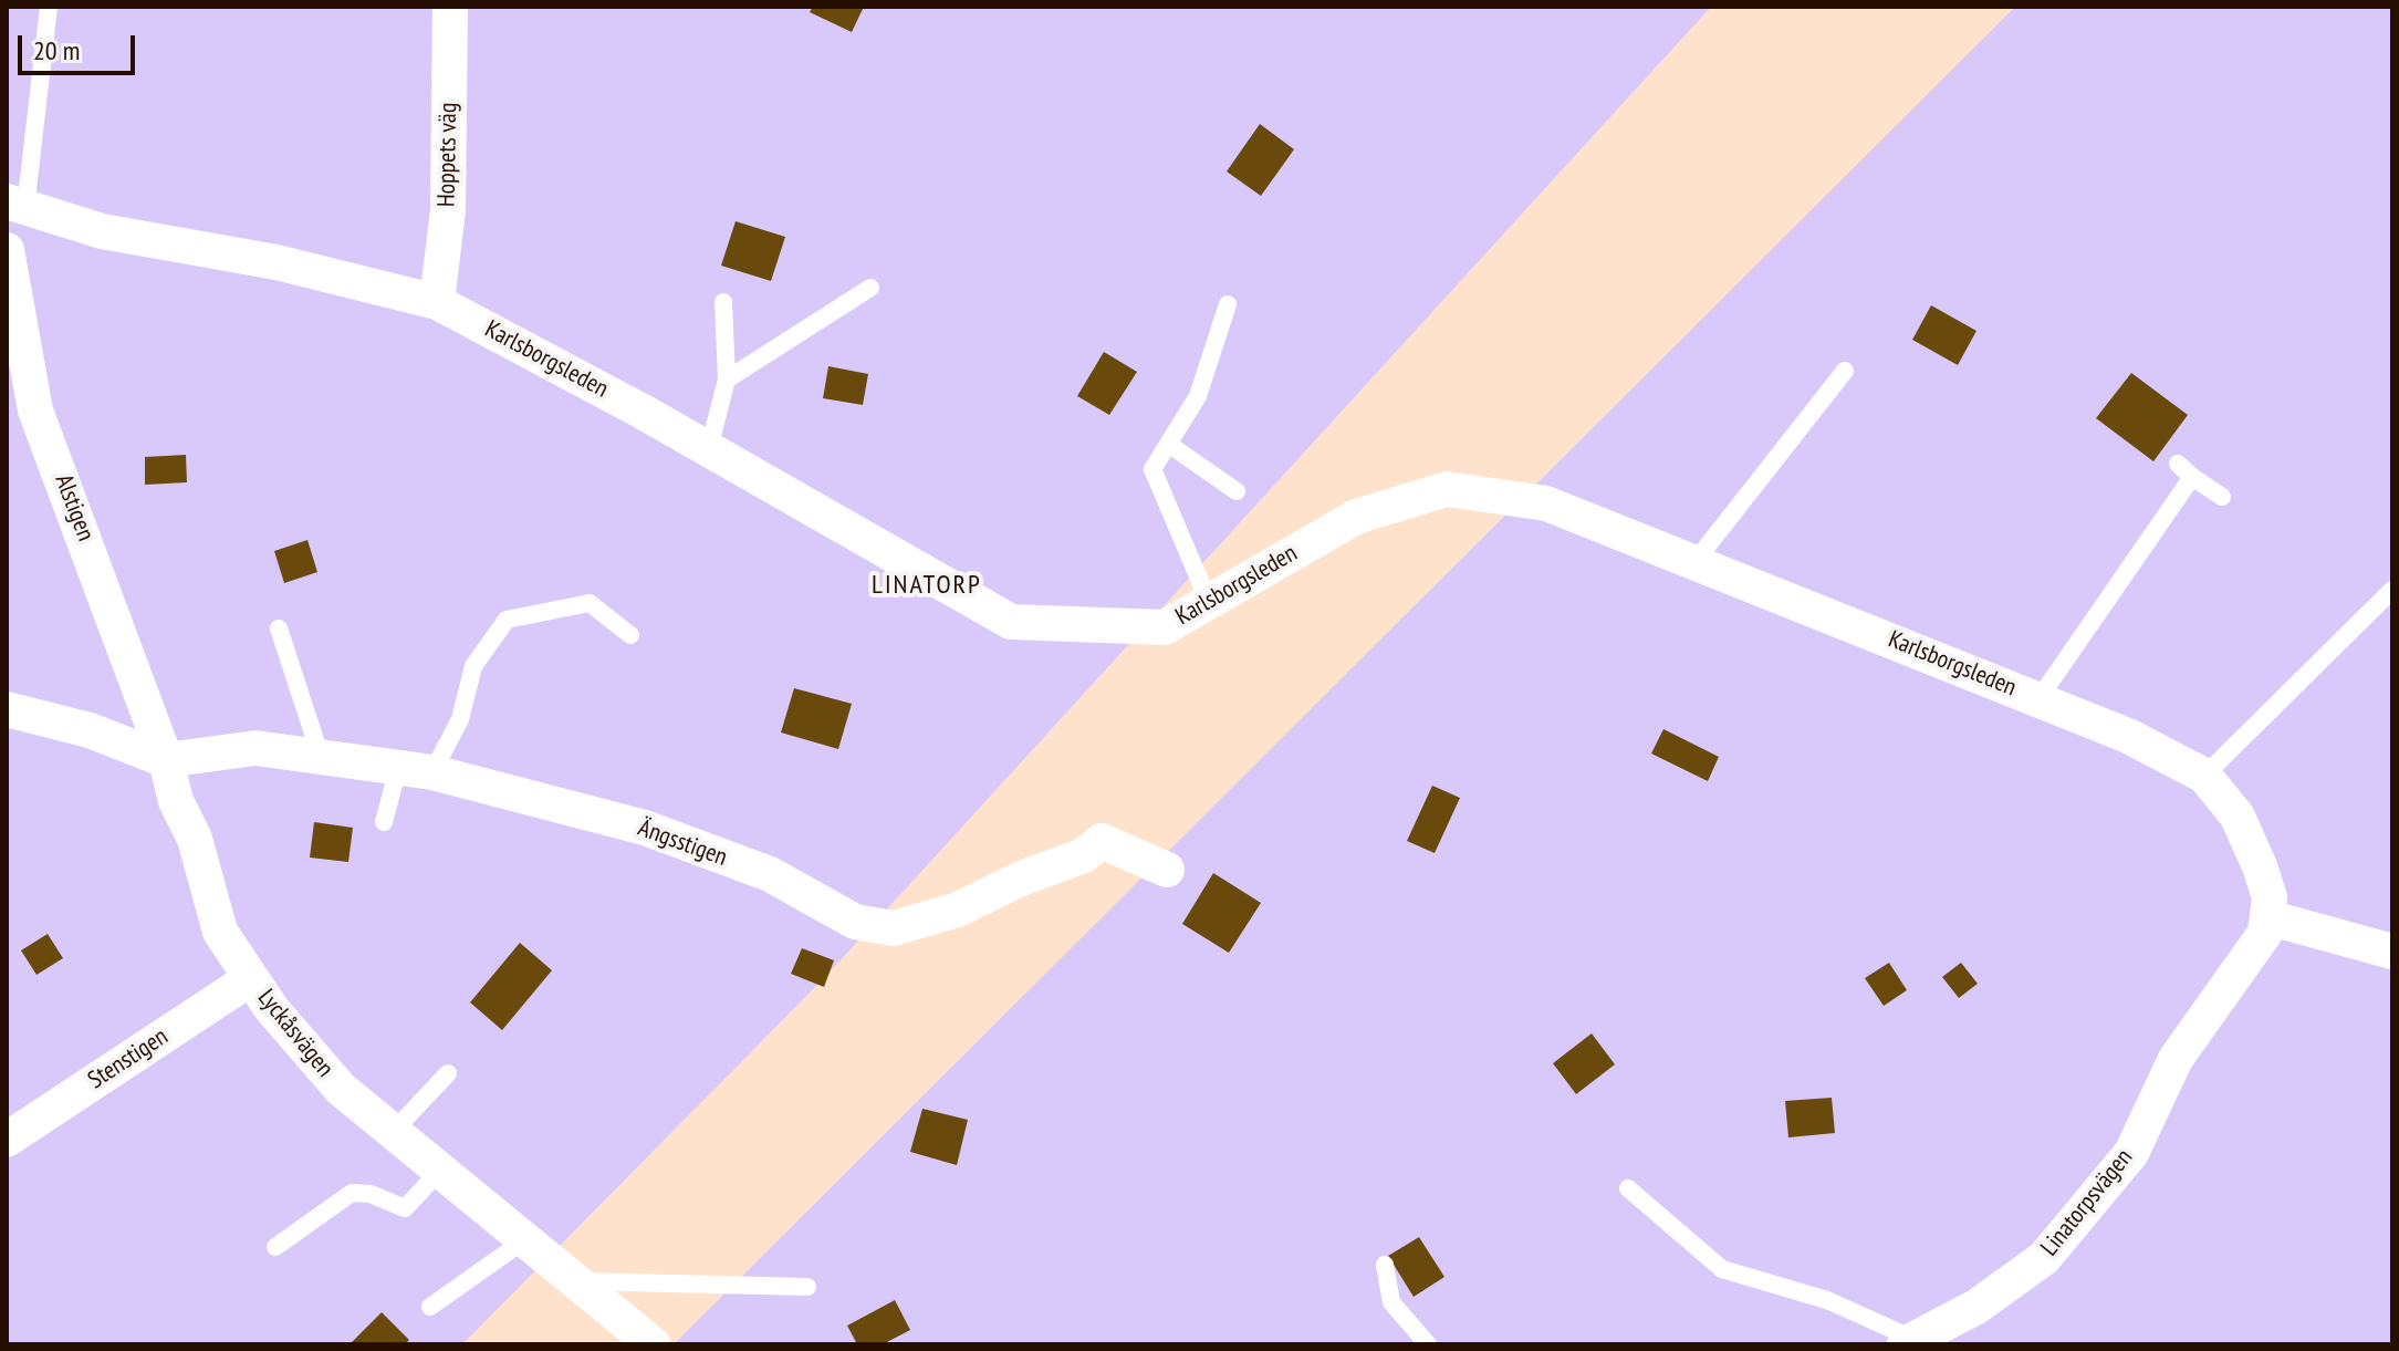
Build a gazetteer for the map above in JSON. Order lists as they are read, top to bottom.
{
  "streets": {
    "street": [
      "Hoppets väg",
      "Karlsborgsleden",
      "Alstigen",
      "Ängsstigen",
      "Lyckåsvägen",
      "Stenstigen",
      "Linatorpsvägen"
    ]
  },
  "crossings": [
    ["Hoppets väg", "Karlsborgsleden"],
    ["Karlsborgsleden", "Linatorpsvägen"],
    ["Alstigen", "Ängsstigen"],
    ["Alstigen", "Lyckåsvägen"],
    ["Ängsstigen", "Lyckåsvägen"],
    ["Lyckåsvägen", "Stenstigen"]
  ],
  "districts": ["LINATORP"],
  "scale_bar": "20 m"
}
